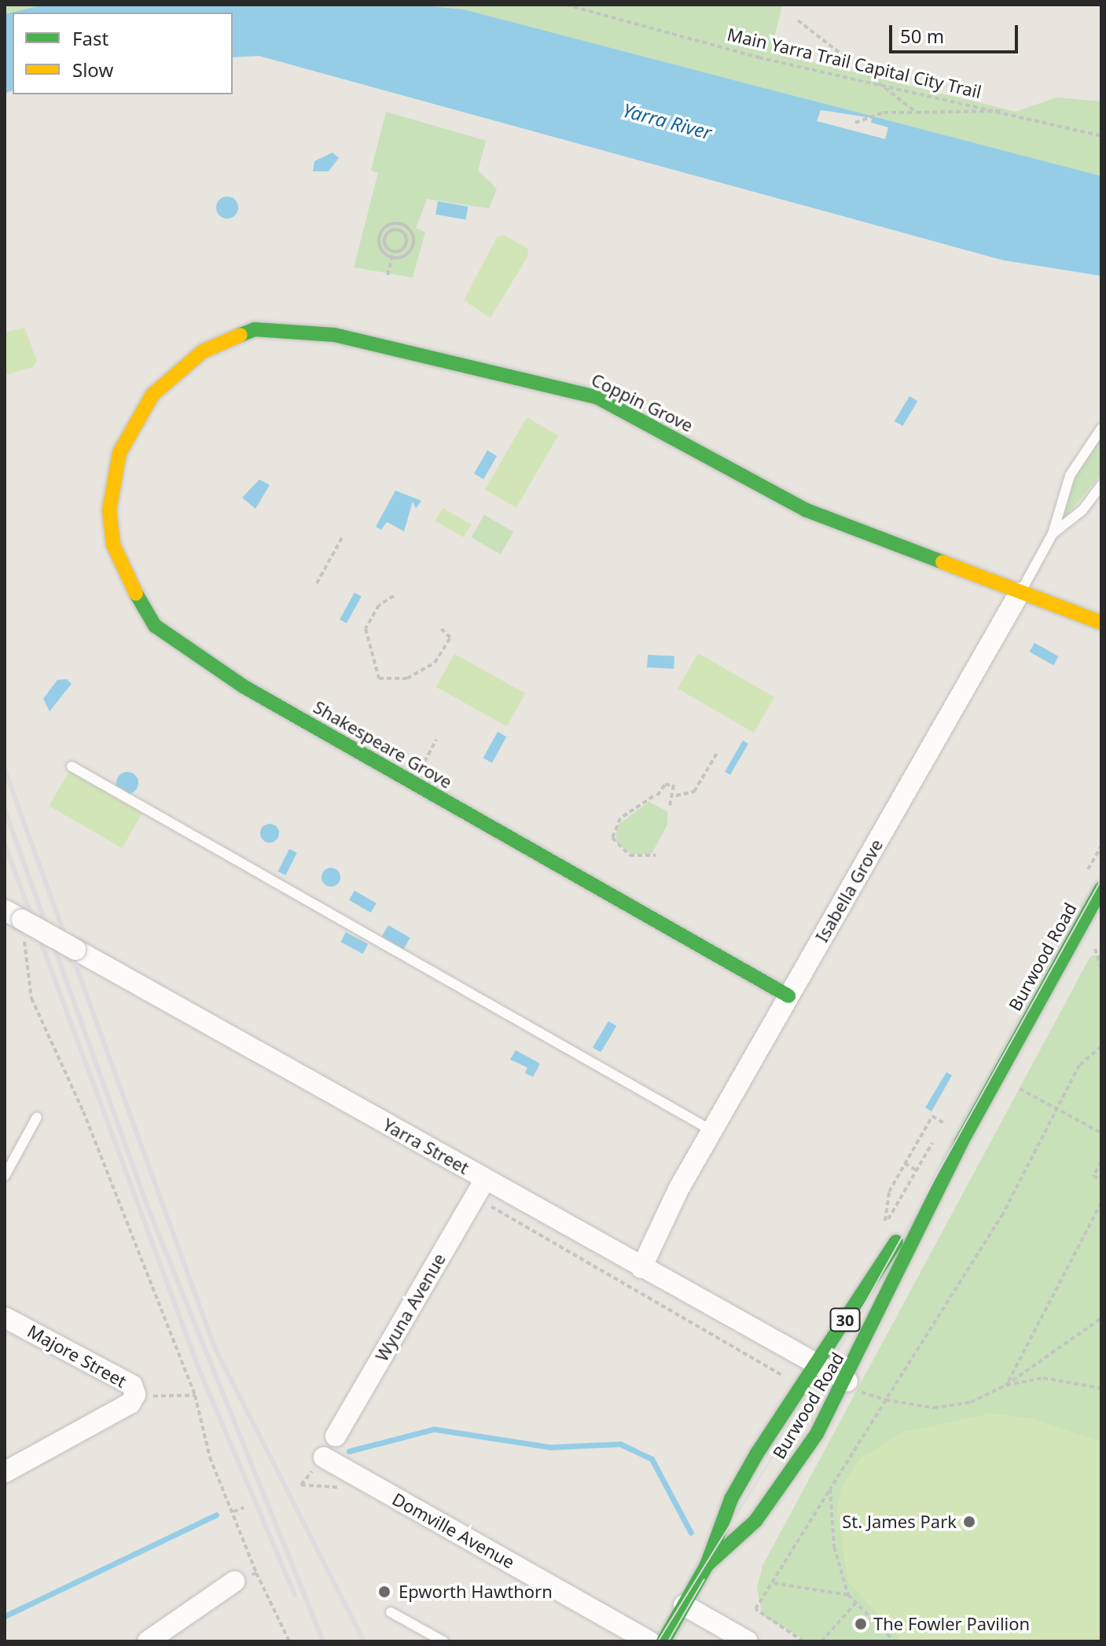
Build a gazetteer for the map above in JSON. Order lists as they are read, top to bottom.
{
  "streets": {
    "street": [
      "Coppin Grove",
      "Shakespeare Grove",
      "Isabella Grove",
      "Burwood Road",
      "Yarra Street",
      "Wyuna Avenue",
      "30",
      "Majore Street",
      "Domville Avenue"
    ],
    "path": ["Main Yarra Trail Capital City Trail"]
  },
  "crossings": [
    ["Coppin Grove", "Shakespeare Grove"],
    ["Coppin Grove", "Isabella Grove"],
    ["Shakespeare Grove", "Isabella Grove"],
    ["Isabella Grove", "Yarra Street"],
    ["Burwood Road", "Yarra Street"],
    ["Yarra Street", "Wyuna Avenue"]
  ],
  "water": ["Yarra River"],
  "places": ["St. James Park", "Epworth Hawthorn", "The Fowler Pavilion"],
  "legend": ["Fast", "Slow"],
  "scale_bar": "50 m"
}
